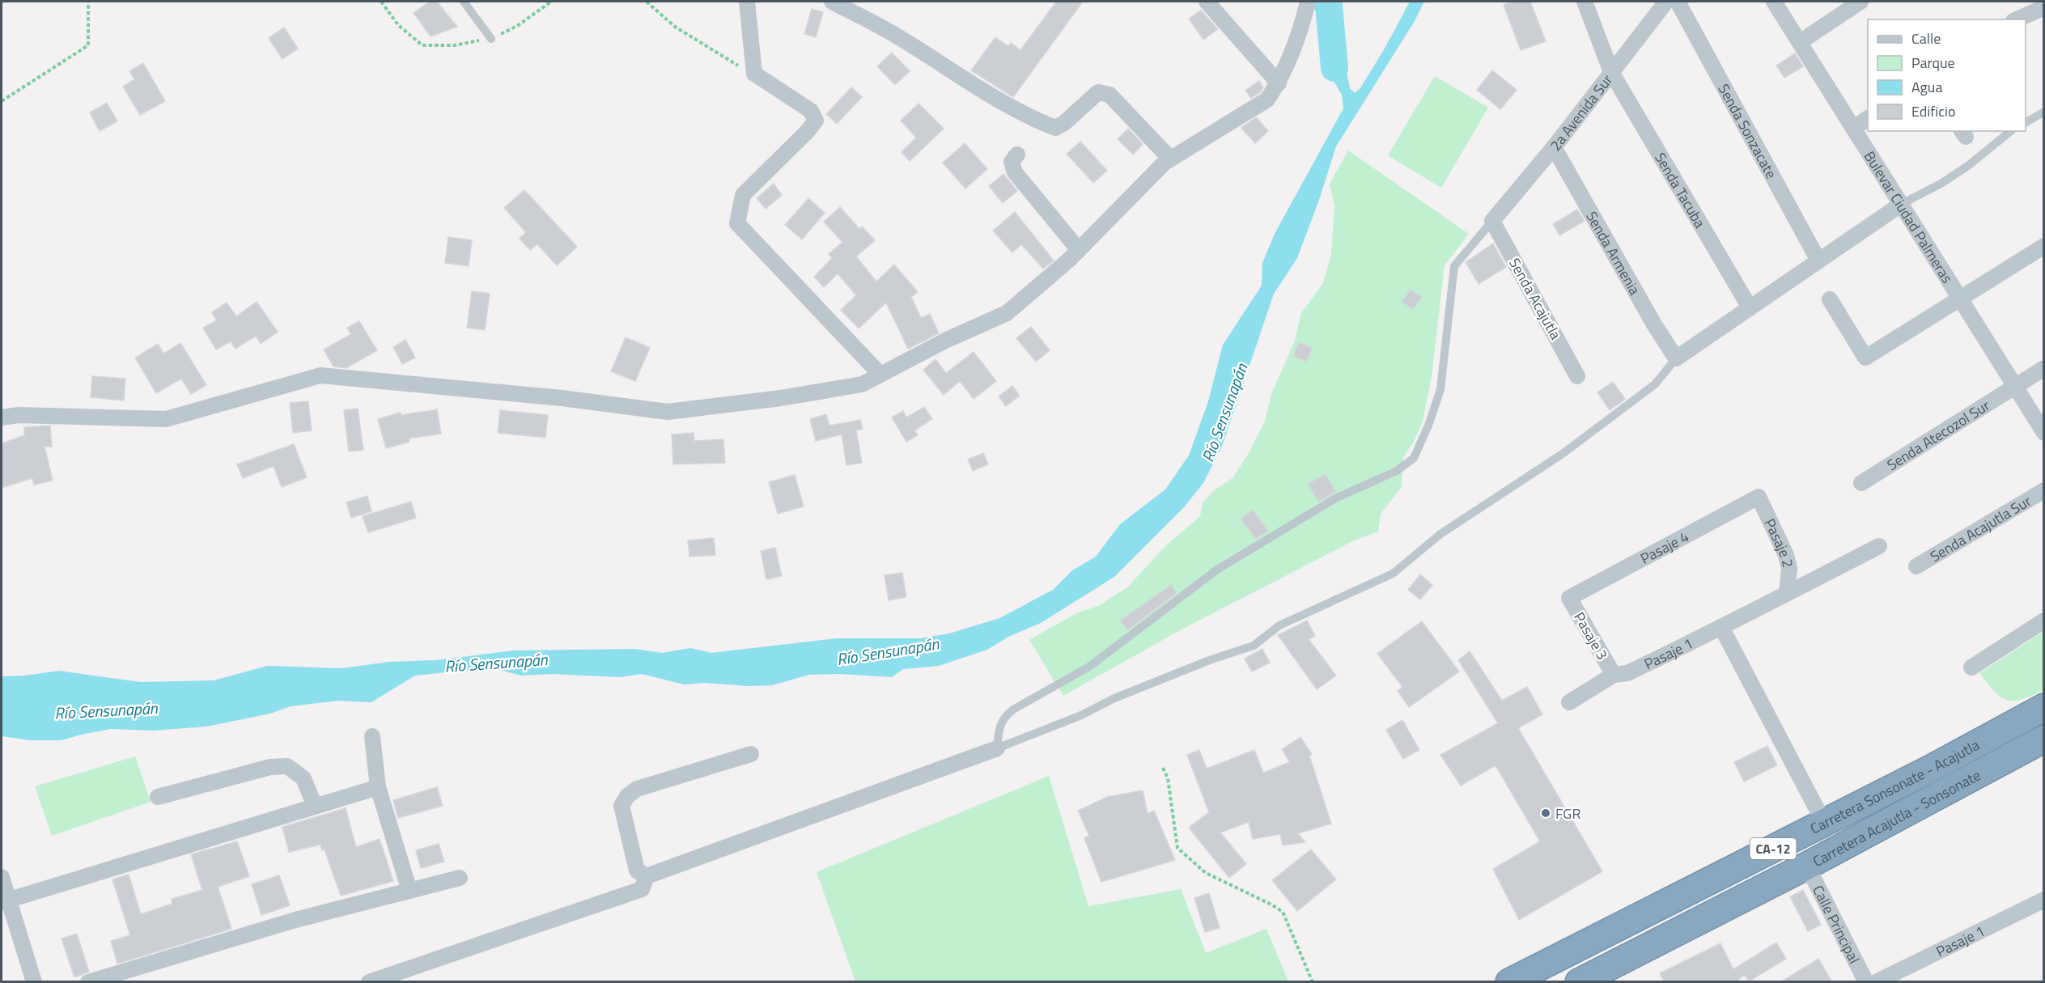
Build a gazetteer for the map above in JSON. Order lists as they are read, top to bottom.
{
  "streets": {
    "highway": ["Carretera Sonsonate - Acajutla", "Carretera Acajutla - Sonsonate", "CA-12"],
    "street": [
      "2a Avenida Sur",
      "Senda Sonzacate",
      "Senda Tacuba",
      "Bulevar Ciudad Palmeras",
      "Senda Armenia",
      "Senda Acajutla",
      "Senda Atecozol Sur",
      "Senda Acajutla Sur",
      "Pasaje 2",
      "Pasaje 4",
      "Pasaje 3",
      "Pasaje 1",
      "Calle Principal"
    ]
  },
  "crossings": [
    ["2a Avenida Sur", "Senda Tacuba"],
    ["2a Avenida Sur", "Senda Armenia"],
    ["2a Avenida Sur", "Senda Acajutla"],
    ["Bulevar Ciudad Palmeras", "Senda Atecozol Sur"],
    ["Pasaje 2", "Pasaje 4"],
    ["Pasaje 2", "Pasaje 1"],
    ["Pasaje 4", "Pasaje 3"],
    ["Pasaje 3", "Pasaje 1"],
    ["Carretera Acajutla - Sonsonate", "Calle Principal"]
  ],
  "water": ["Río Sensunapán"],
  "places": ["FGR"],
  "legend": [
    "Calle",
    "Parque",
    "Agua",
    "Edificio"
  ]
}
